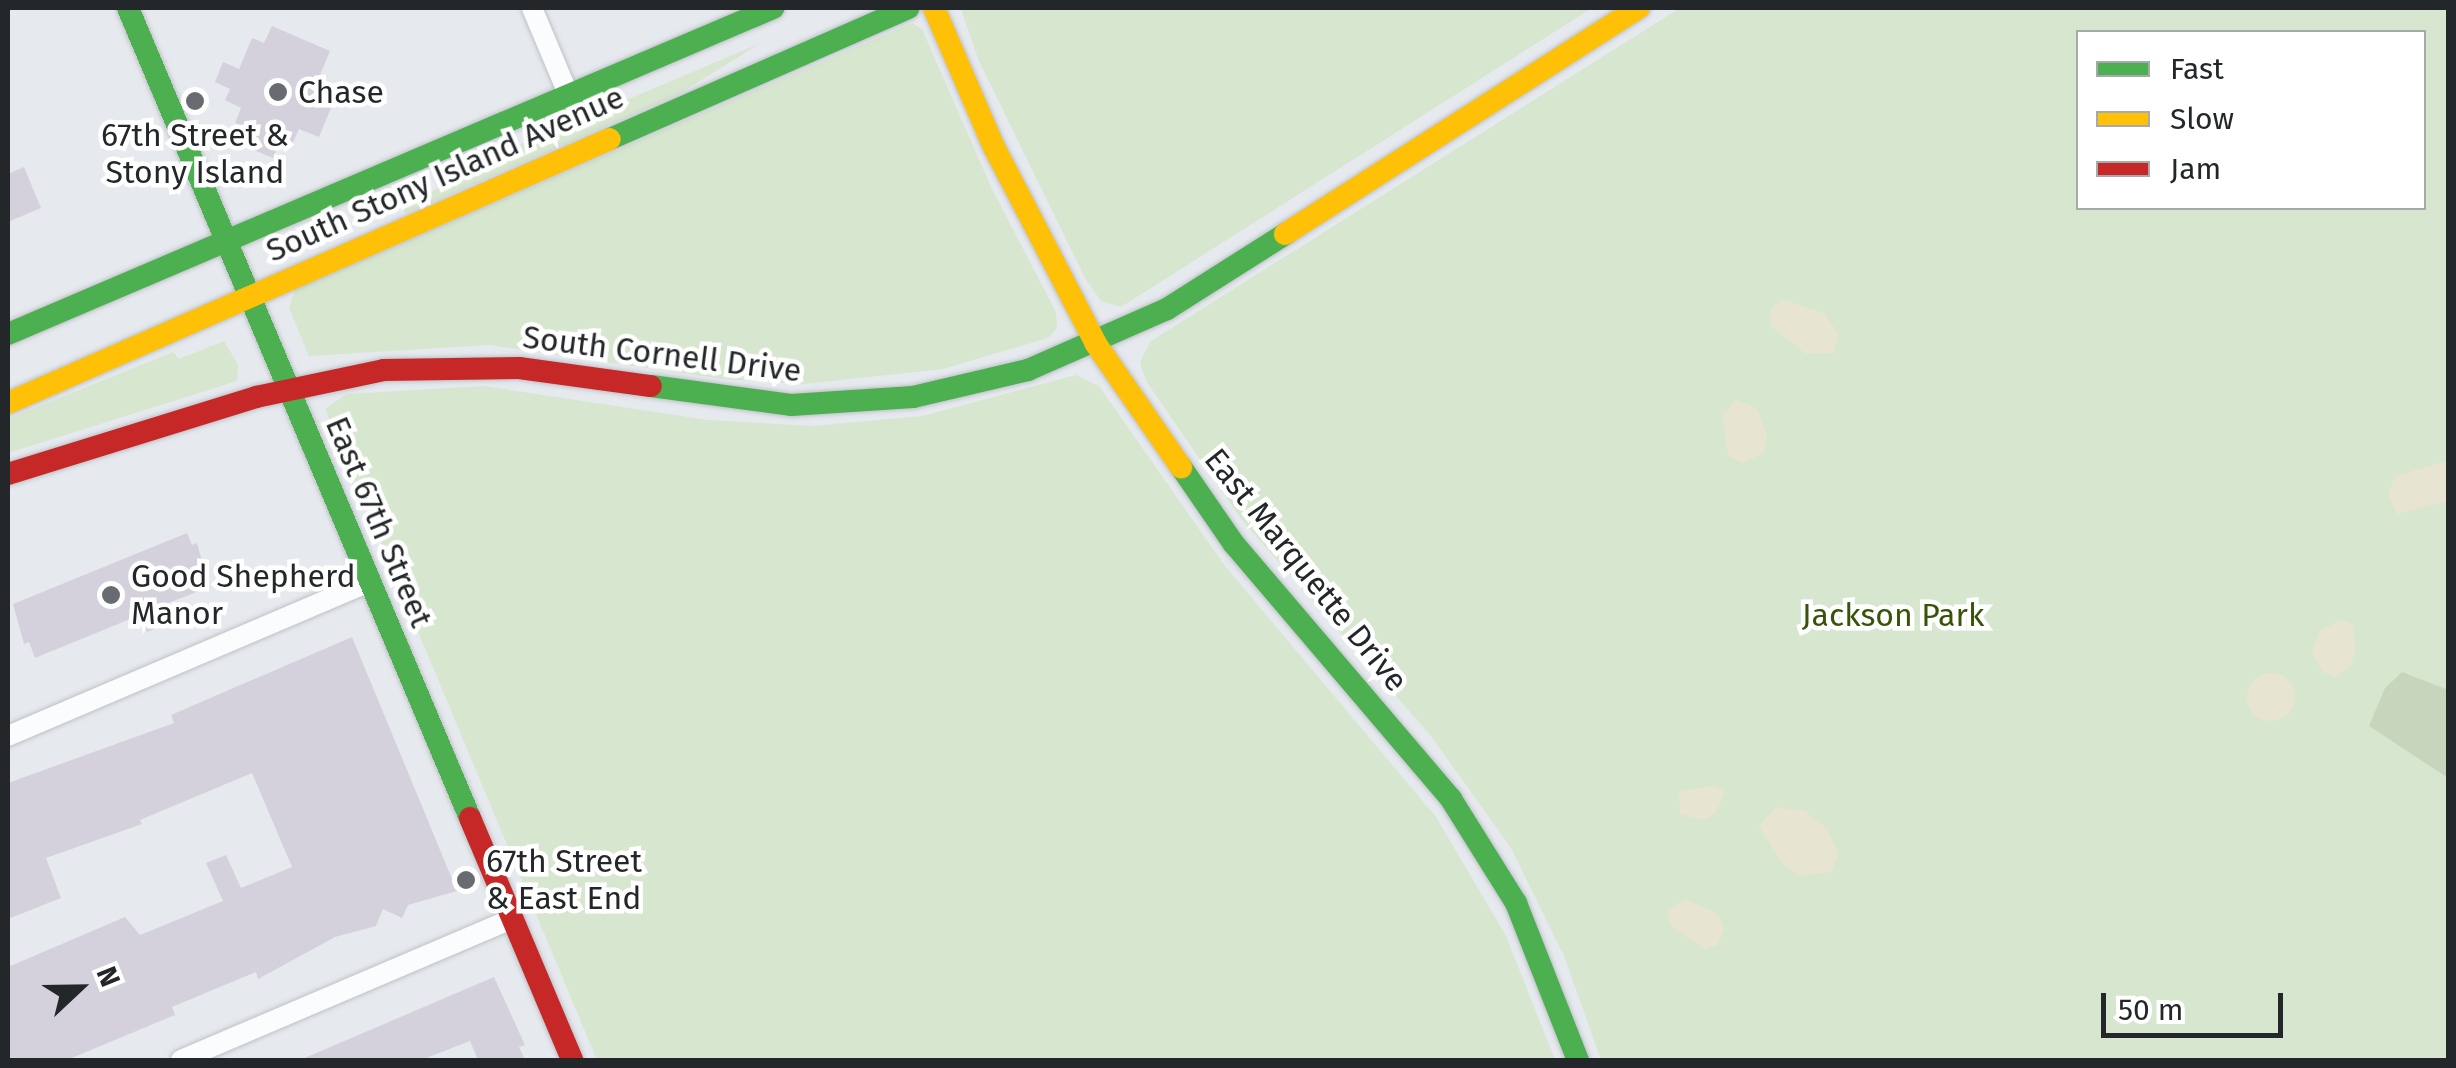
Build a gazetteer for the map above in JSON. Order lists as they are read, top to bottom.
{
  "streets": {
    "main road": [
      "South Stony Island Avenue",
      "South Cornell Drive",
      "East 67th Street",
      "East Marquette Drive"
    ]
  },
  "crossings": [
    ["South Stony Island Avenue", "East 67th Street"],
    ["South Cornell Drive", "East 67th Street"],
    ["South Cornell Drive", "East Marquette Drive"]
  ],
  "parks": ["Jackson Park"],
  "places": [
    "Chase",
    "67th Street & Stony Island",
    "Good Shepherd Manor",
    "67th Street & East End"
  ],
  "legend": ["Fast", "Slow", "Jam"],
  "scale_bar": "50 m",
  "north": "right"
}
